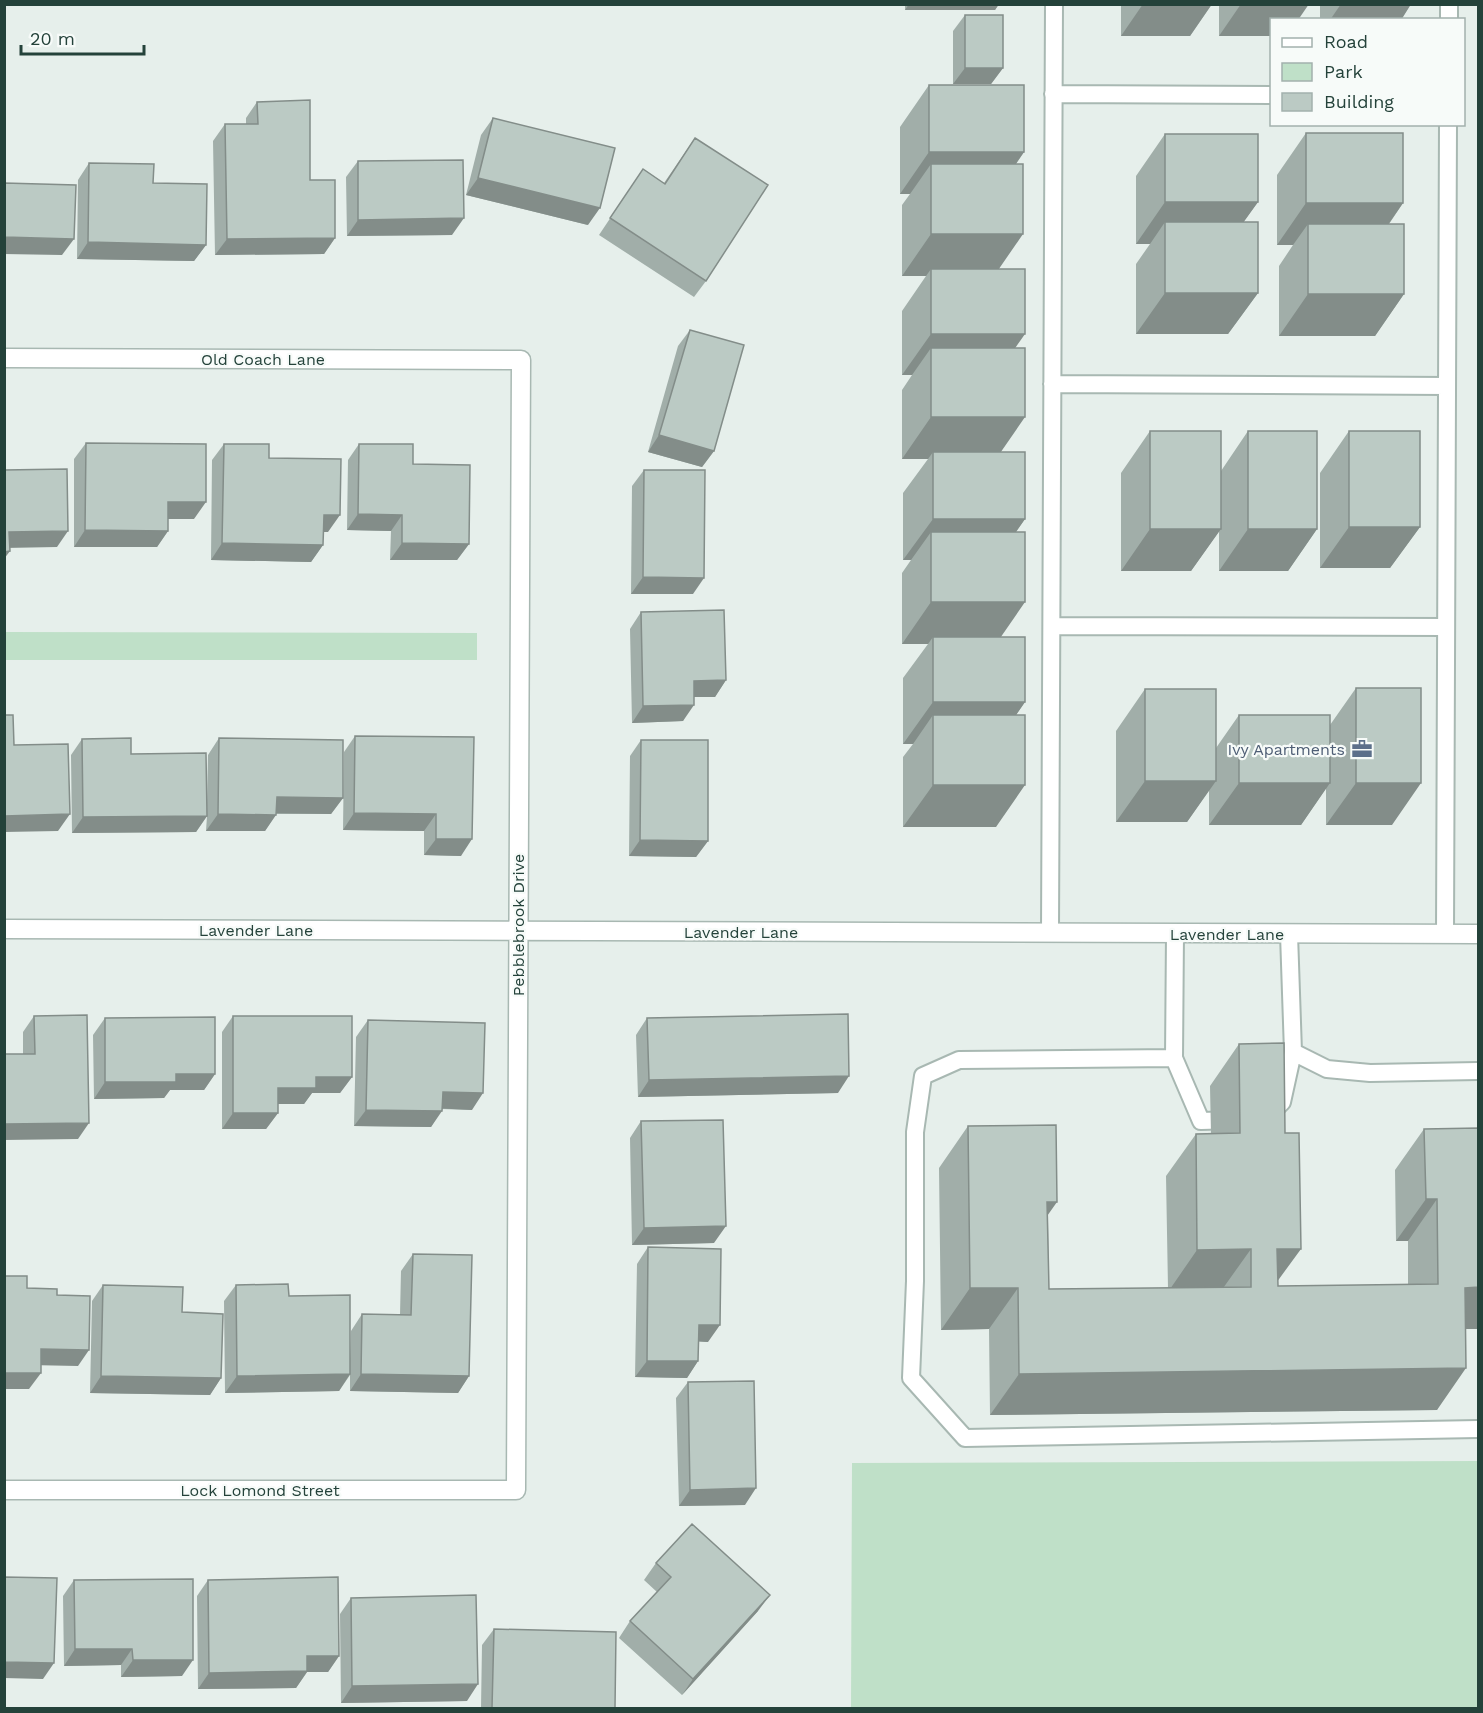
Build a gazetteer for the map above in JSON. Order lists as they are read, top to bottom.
{
  "streets": {
    "street": [
      "Old Coach Lane",
      "Pebblebrook Drive",
      "Lavender Lane",
      "Lock Lomond Street"
    ]
  },
  "crossings": [
    ["Old Coach Lane", "Pebblebrook Drive"],
    ["Pebblebrook Drive", "Lavender Lane"],
    ["Pebblebrook Drive", "Lock Lomond Street"]
  ],
  "places": {
    "office": ["Ivy Apartments"]
  },
  "legend": ["Road", "Park", "Building"],
  "scale_bar": "20 m"
}
